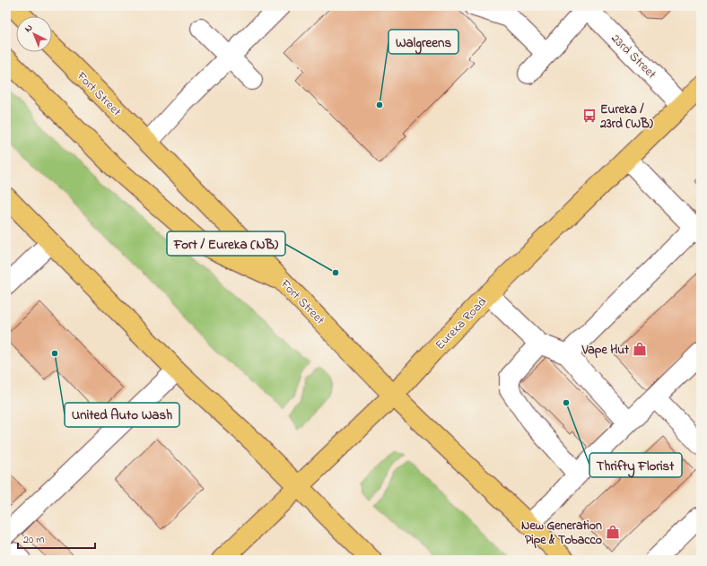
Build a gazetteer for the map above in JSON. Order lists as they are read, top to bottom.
{
  "streets": {
    "main road": ["Fort Street", "Eureka Road"],
    "street": ["23rd Street"]
  },
  "crossings": [
    ["23rd Street", "Eureka Road"],
    ["Fort Street", "Eureka Road"]
  ],
  "places": {
    "other": [
      "Walgreens",
      "Fort / Eureka (NB)",
      "United Auto Wash",
      "Thrifty Florist"
    ],
    "bus stop": ["Eureka / 23rd (WB)"],
    "shop": ["Vape Hut", "New Generation Pipe & Tobacco"]
  },
  "scale_bar": "20 m",
  "north": "top left"
}
